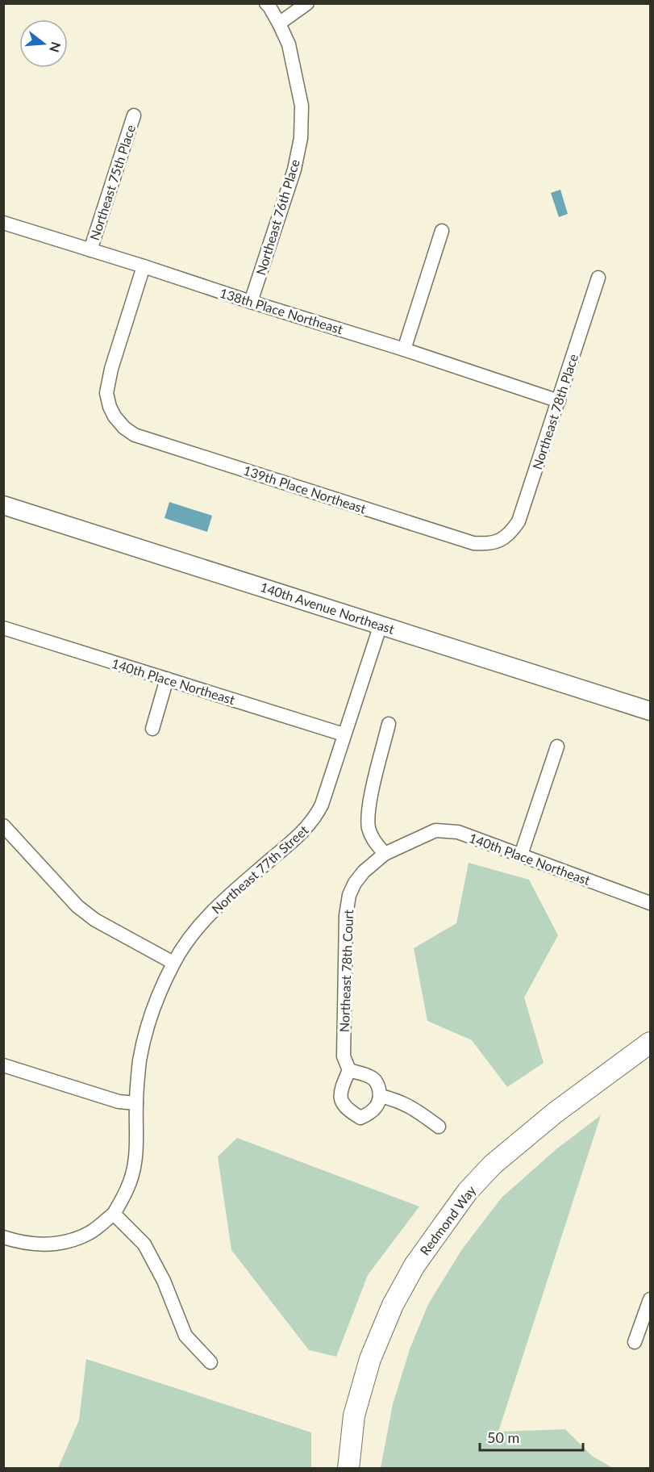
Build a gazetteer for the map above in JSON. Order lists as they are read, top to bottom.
{
  "streets": {
    "main road": ["140th Avenue Northeast", "Redmond Way"],
    "street": [
      "Northeast 75th Place",
      "Northeast 76th Place",
      "138th Place Northeast",
      "Northeast 78th Place",
      "139th Place Northeast",
      "140th Place Northeast",
      "Northeast 77th Street",
      "Northeast 78th Court"
    ]
  },
  "crossings": [
    ["Northeast 75th Place", "138th Place Northeast"],
    ["Northeast 76th Place", "138th Place Northeast"],
    ["138th Place Northeast", "Northeast 78th Place"],
    ["138th Place Northeast", "139th Place Northeast"],
    ["Northeast 78th Place", "139th Place Northeast"],
    ["140th Avenue Northeast", "Northeast 77th Street"],
    ["140th Place Northeast", "Northeast 77th Street"],
    ["140th Place Northeast", "Northeast 78th Court"]
  ],
  "scale_bar": "50 m",
  "north": "right"
}
